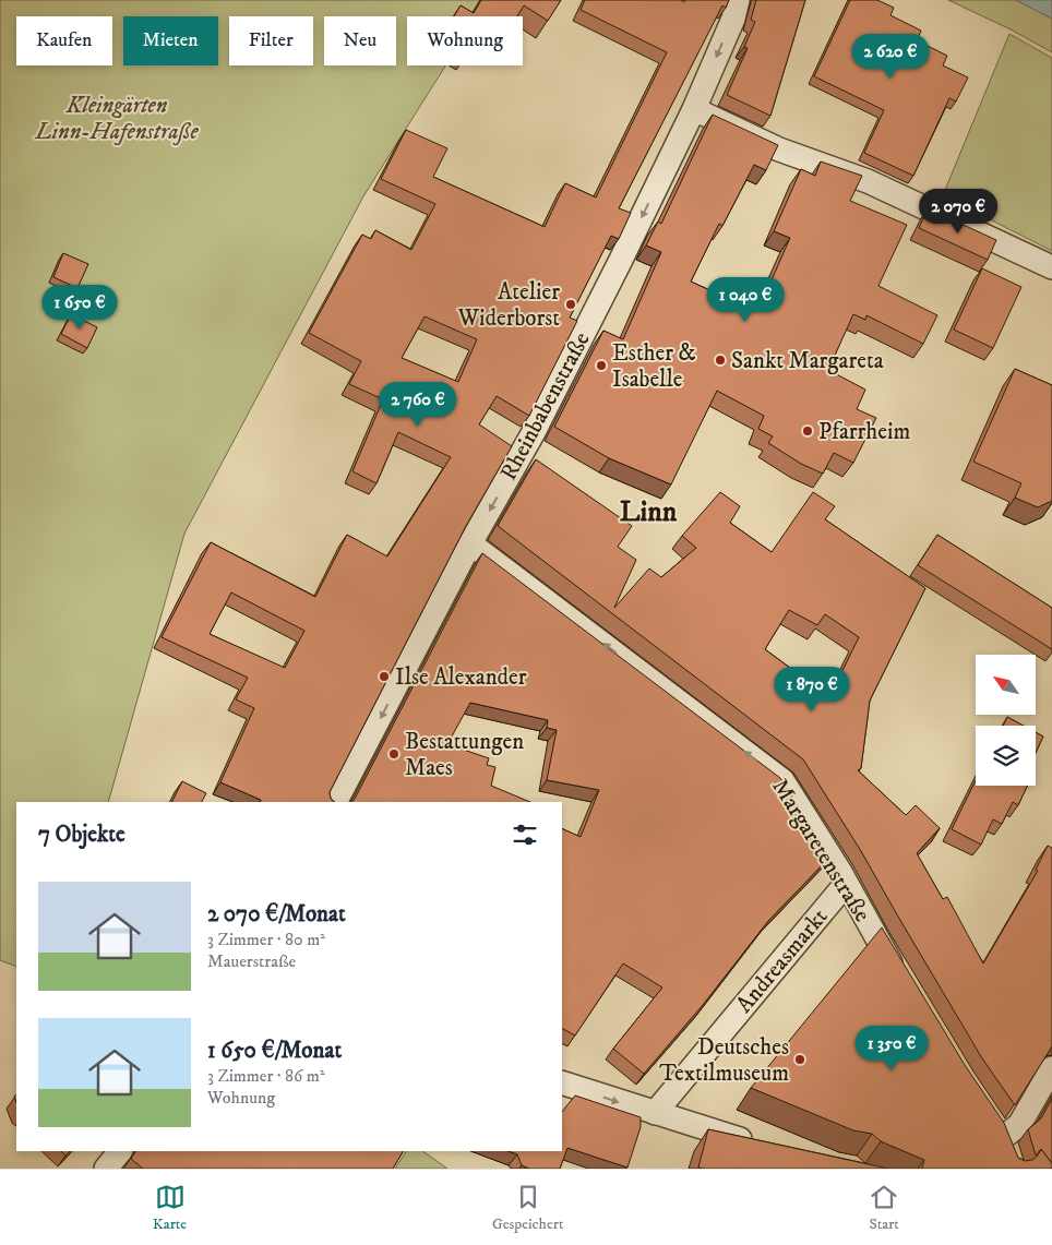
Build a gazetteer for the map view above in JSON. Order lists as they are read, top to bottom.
{
  "streets": {
    "street": ["Rheinbabenstraße", "Margaretenstraße", "Andreasmarkt"]
  },
  "crossings": [
    ["Rheinbabenstraße", "Margaretenstraße"],
    ["Margaretenstraße", "Andreasmarkt"]
  ],
  "one_way": ["Rheinbabenstraße", "Margaretenstraße"],
  "districts": ["Linn"],
  "parks": ["Kleingärten Linn-Hafenstraße"],
  "places": [
    "Atelier Widerborst",
    "Sankt Margareta",
    "Esther & Isabelle",
    "Pfarrheim",
    "Ilse Alexander",
    "Bestattungen Maes",
    "Deutsches Textilmuseum"
  ],
  "north": "top left",
  "page": {
    "chip": [
      "Kaufen",
      "Mieten",
      "Filter",
      "Neu",
      "Wohnung"
    ],
    "price": [
      "2 620 €",
      "2 070 €",
      "1 040 €",
      "1 650 €",
      "2 760 €",
      "1 870 €",
      "1 350 €"
    ],
    "heading": "7 Objekte",
    "list": [
      {
        "name": "2 070 €/Monat",
        "note": "3 Zimmer · 80 m² · Mauerstraße"
      },
      {
        "name": "1 650 €/Monat",
        "note": "3 Zimmer · 86 m² · Wohnung"
      }
    ],
    "tabs": ["Karte", "Gespeichert", "Start"]
  }
}
